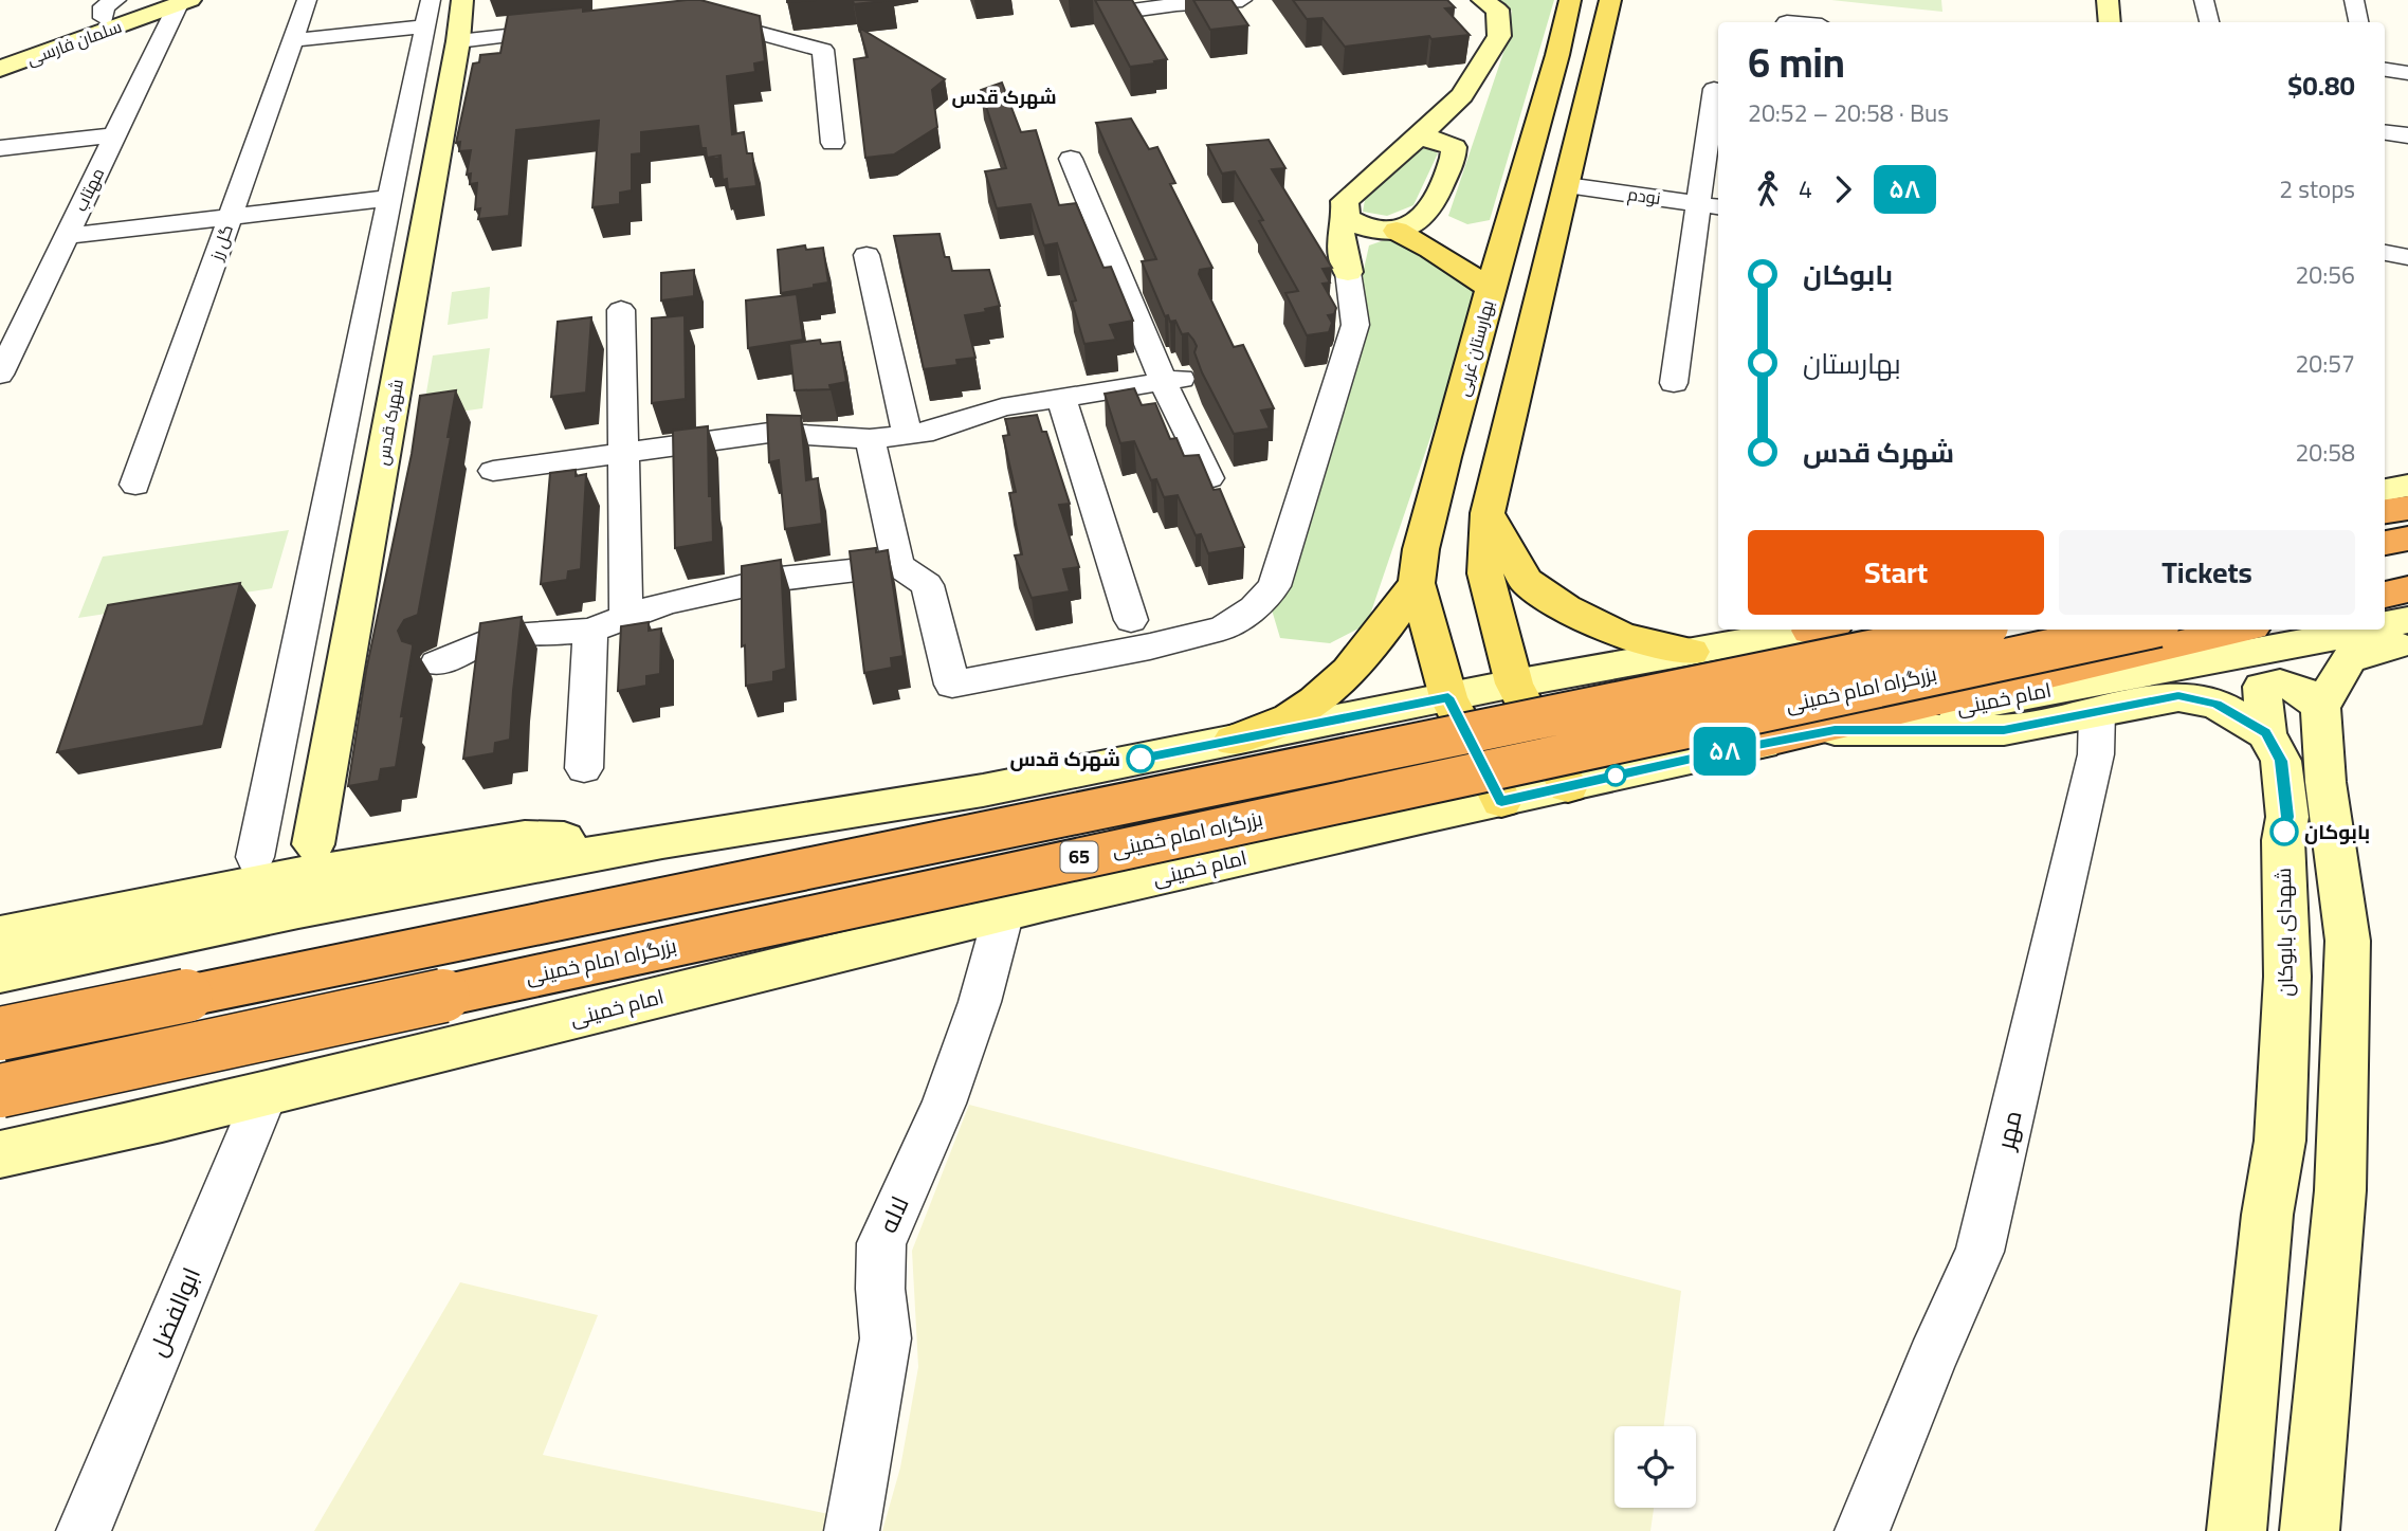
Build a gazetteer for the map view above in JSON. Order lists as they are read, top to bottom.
{
  "streets": {
    "highway": ["بزرگراه امام خمینی", "65"],
    "main road": ["بهارستان غربی"],
    "street": [
      "سلمان فارسی",
      "مهتاب",
      "نودم",
      "گل رز",
      "شهرک قدس",
      "امام خمینی",
      "شهدای بابوکان",
      "مهر",
      "لاله",
      "ابوالفضل"
    ]
  },
  "crossings": [
    ["سلمان فارسی", "مهتاب"],
    ["بهارستان غربی", "امام خمینی"],
    ["امام خمینی", "لاله"],
    ["امام خمینی", "ابوالفضل"]
  ],
  "districts": ["شهرک قدس"],
  "places": ["شهرک قدس", "بابوکان"],
  "lines": ["bus line ۵۸"],
  "page": {
    "on_map": "۵۸",
    "heading": ["6 min", "20:52 – 20:58 · Bus", "$0.80"],
    "legs": ["4", "۵۸", "2 stops"],
    "list": [
      {
        "name": "بابوکان",
        "value": "20:56"
      },
      {
        "name": "بهارستان",
        "value": "20:57"
      },
      {
        "name": "شهرک قدس",
        "value": "20:58"
      }
    ],
    "buttons": ["Start", "Tickets"]
  }
}
